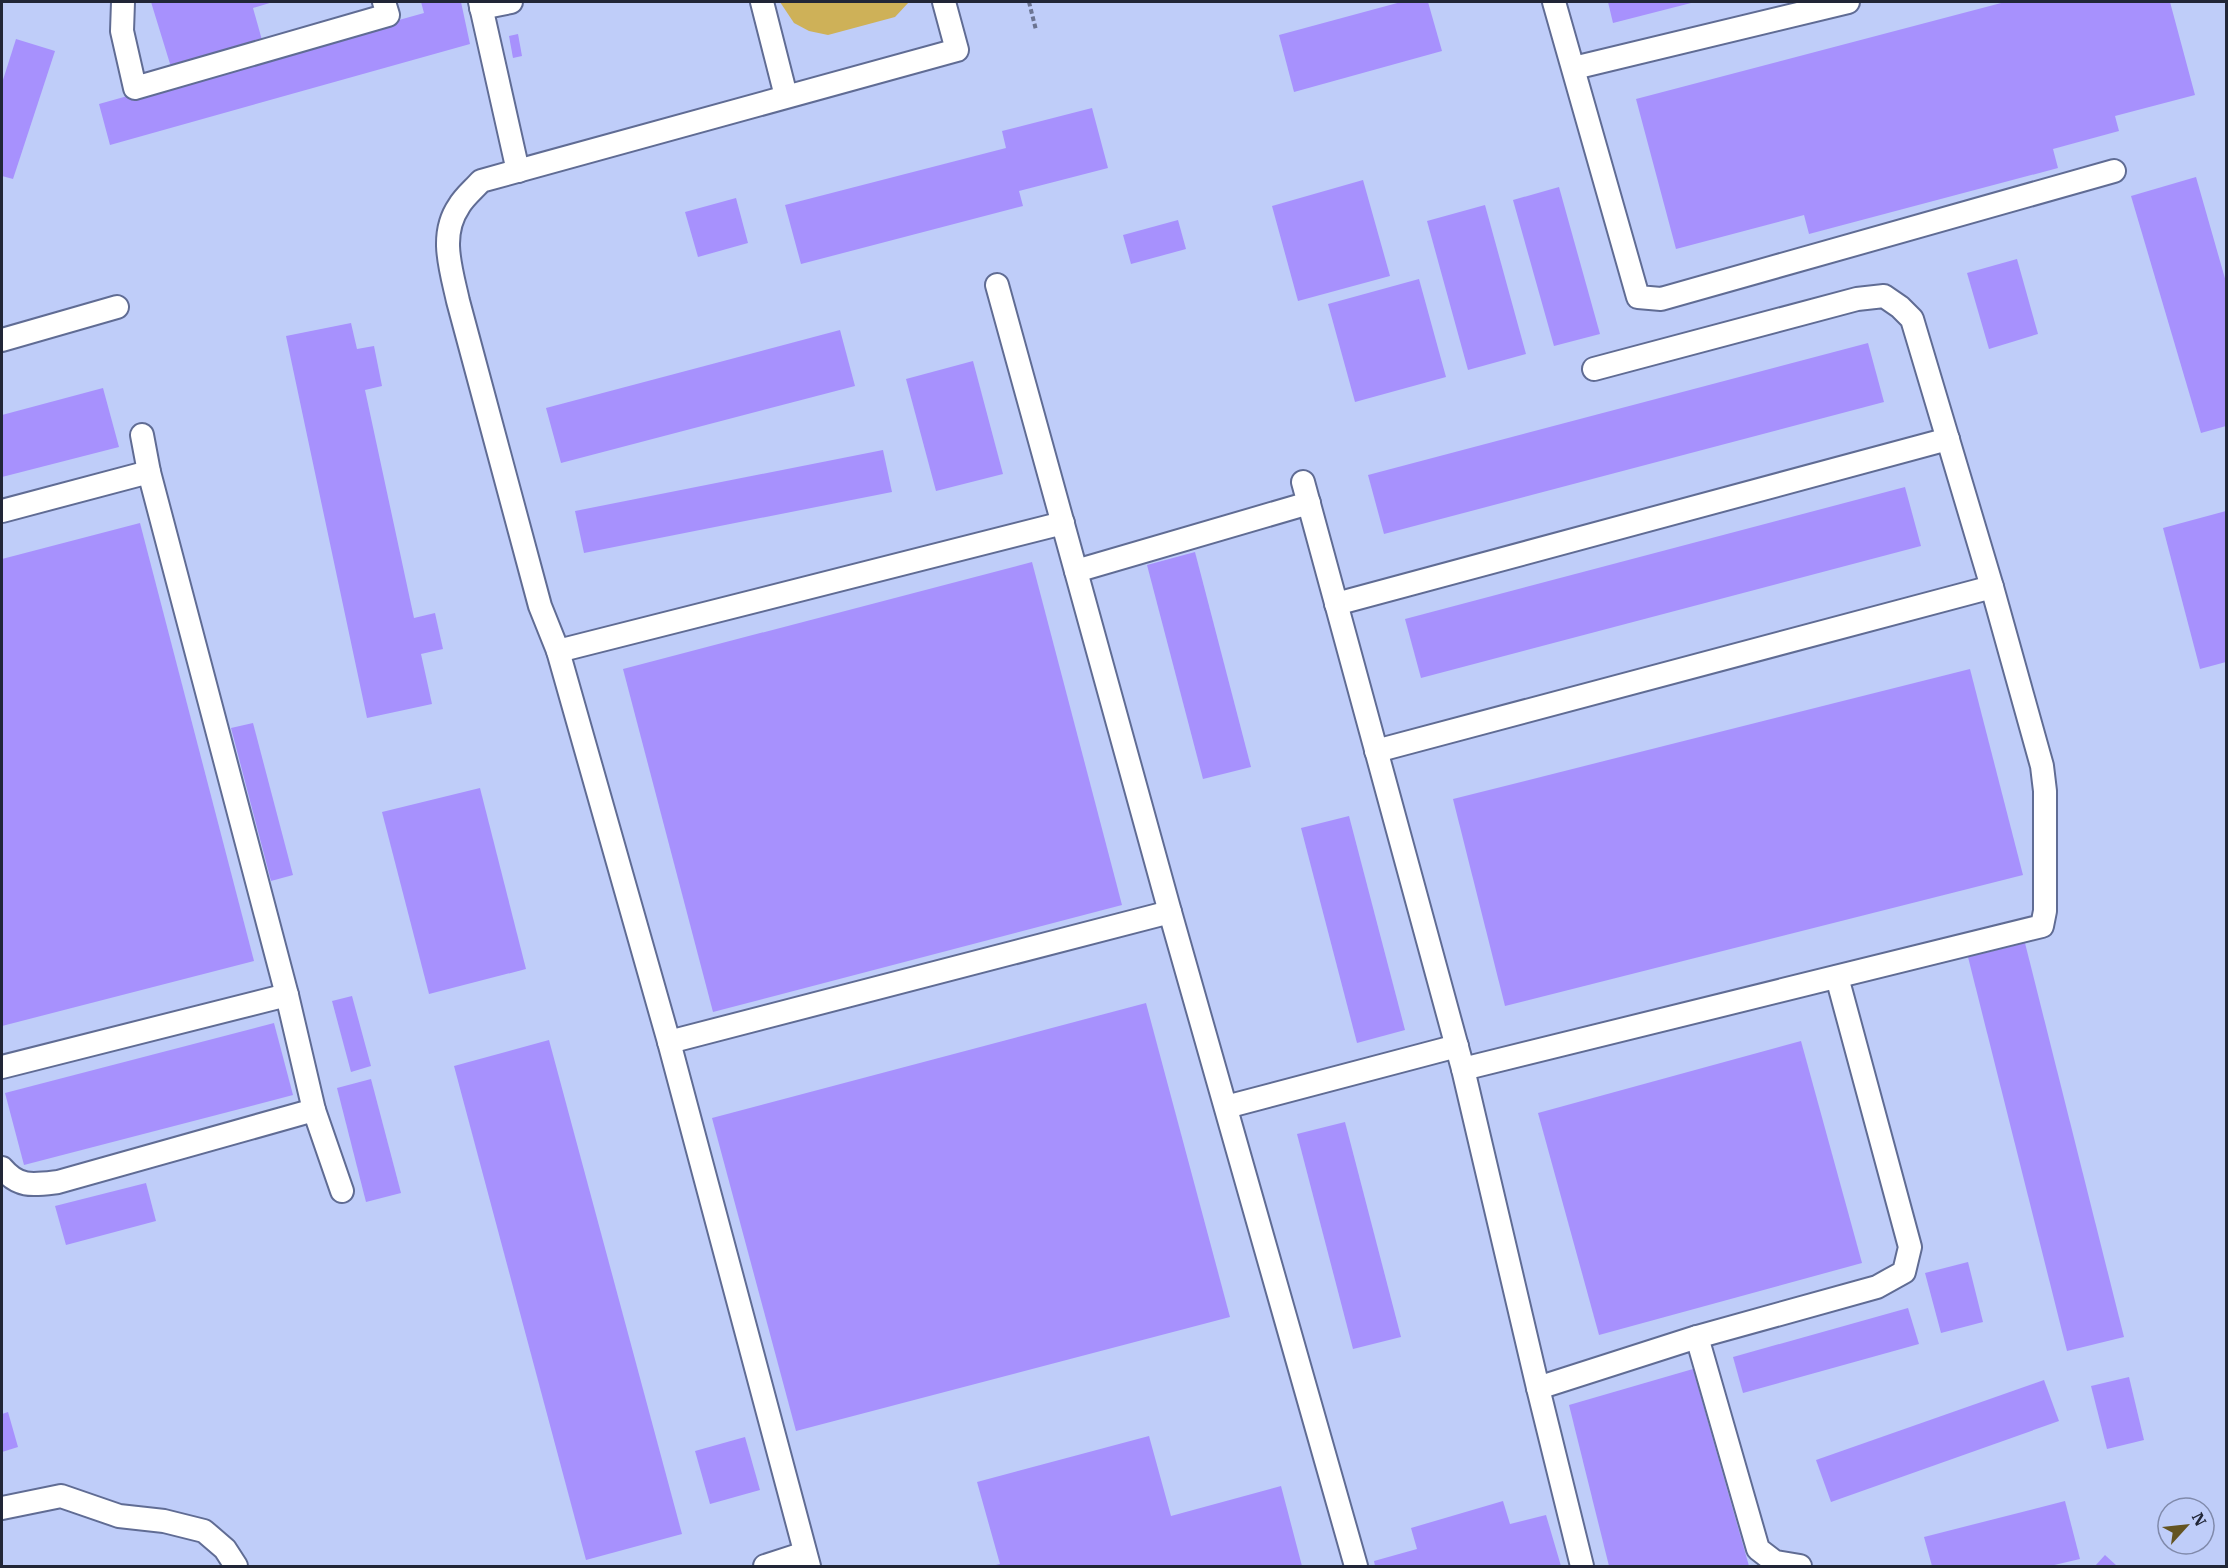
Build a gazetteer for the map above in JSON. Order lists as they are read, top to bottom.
{
  "north": "top right"
}
